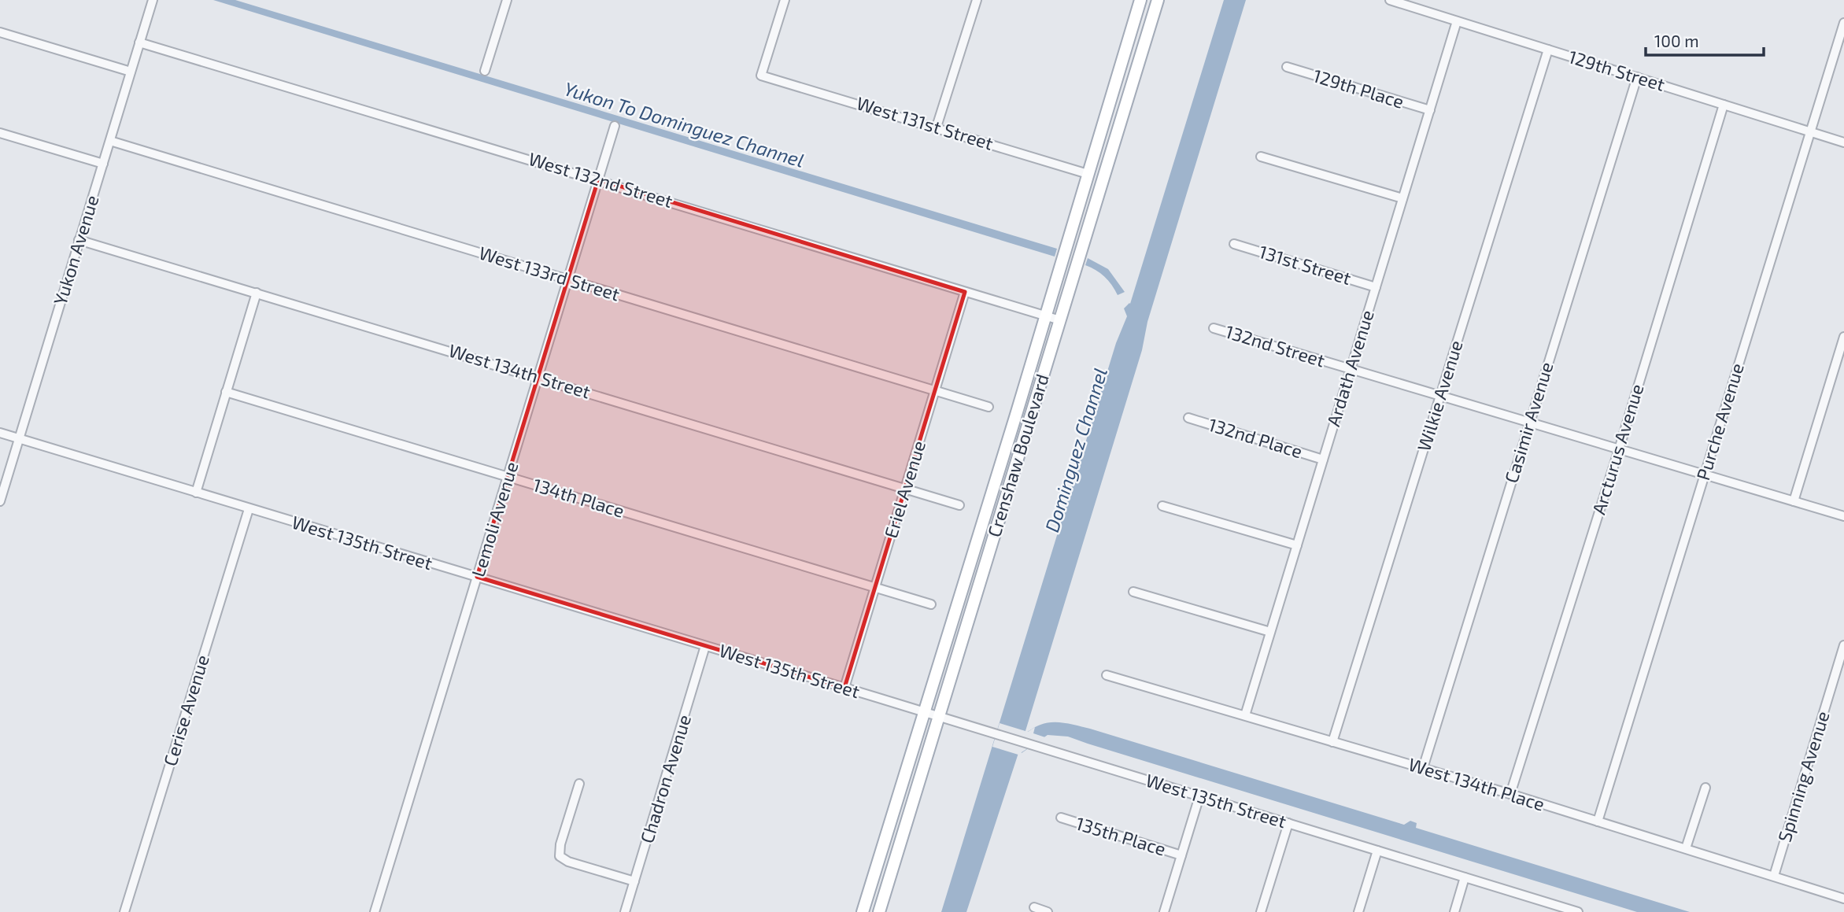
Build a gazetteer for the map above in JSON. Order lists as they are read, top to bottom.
{
  "streets": {
    "main road": ["Crenshaw Boulevard"],
    "street": [
      "129th Street",
      "129th Place",
      "West 131st Street",
      "West 132nd Street",
      "Yukon Avenue",
      "131st Street",
      "West 133rd Street",
      "132nd Street",
      "Ardath Avenue",
      "West 134th Street",
      "Wilkie Avenue",
      "Purche Avenue",
      "Casimir Avenue",
      "132nd Place",
      "Arcturus Avenue",
      "Eriel Avenue",
      "134th Place",
      "Lemoli Avenue",
      "West 135th Street",
      "Cerise Avenue",
      "Spinning Avenue",
      "Chadron Avenue",
      "West 134th Place",
      "135th Place"
    ]
  },
  "crossings": [
    ["129th Street", "Ardath Avenue"],
    ["129th Street", "Wilkie Avenue"],
    ["129th Street", "Purche Avenue"],
    ["129th Street", "Casimir Avenue"],
    ["129th Street", "Arcturus Avenue"],
    ["129th Place", "Ardath Avenue"],
    ["West 131st Street", "Crenshaw Boulevard"],
    ["West 132nd Street", "Yukon Avenue"],
    ["West 132nd Street", "Crenshaw Boulevard"],
    ["West 132nd Street", "Eriel Avenue"],
    ["West 132nd Street", "Lemoli Avenue"],
    ["Yukon Avenue", "West 133rd Street"],
    ["Yukon Avenue", "West 134th Street"],
    ["Yukon Avenue", "West 135th Street"],
    ["131st Street", "Ardath Avenue"],
    ["West 133rd Street", "Eriel Avenue"],
    ["West 133rd Street", "Lemoli Avenue"],
    ["132nd Street", "Ardath Avenue"],
    ["132nd Street", "Wilkie Avenue"],
    ["132nd Street", "Purche Avenue"],
    ["132nd Street", "Casimir Avenue"],
    ["132nd Street", "Arcturus Avenue"],
    ["Ardath Avenue", "132nd Place"],
    ["Ardath Avenue", "West 134th Place"],
    ["West 134th Street", "Eriel Avenue"],
    ["West 134th Street", "Lemoli Avenue"],
    ["Wilkie Avenue", "West 134th Place"],
    ["Purche Avenue", "West 134th Place"],
    ["Casimir Avenue", "West 134th Place"],
    ["Arcturus Avenue", "West 134th Place"],
    ["Crenshaw Boulevard", "West 135th Street"],
    ["Eriel Avenue", "134th Place"],
    ["Eriel Avenue", "West 135th Street"],
    ["134th Place", "Lemoli Avenue"],
    ["Lemoli Avenue", "West 135th Street"],
    ["West 135th Street", "Cerise Avenue"],
    ["West 135th Street", "Chadron Avenue"],
    ["Spinning Avenue", "West 134th Place"]
  ],
  "water": ["Yukon To Dominguez Channel", "Dominguez Channel"],
  "scale_bar": "100 m"
}
